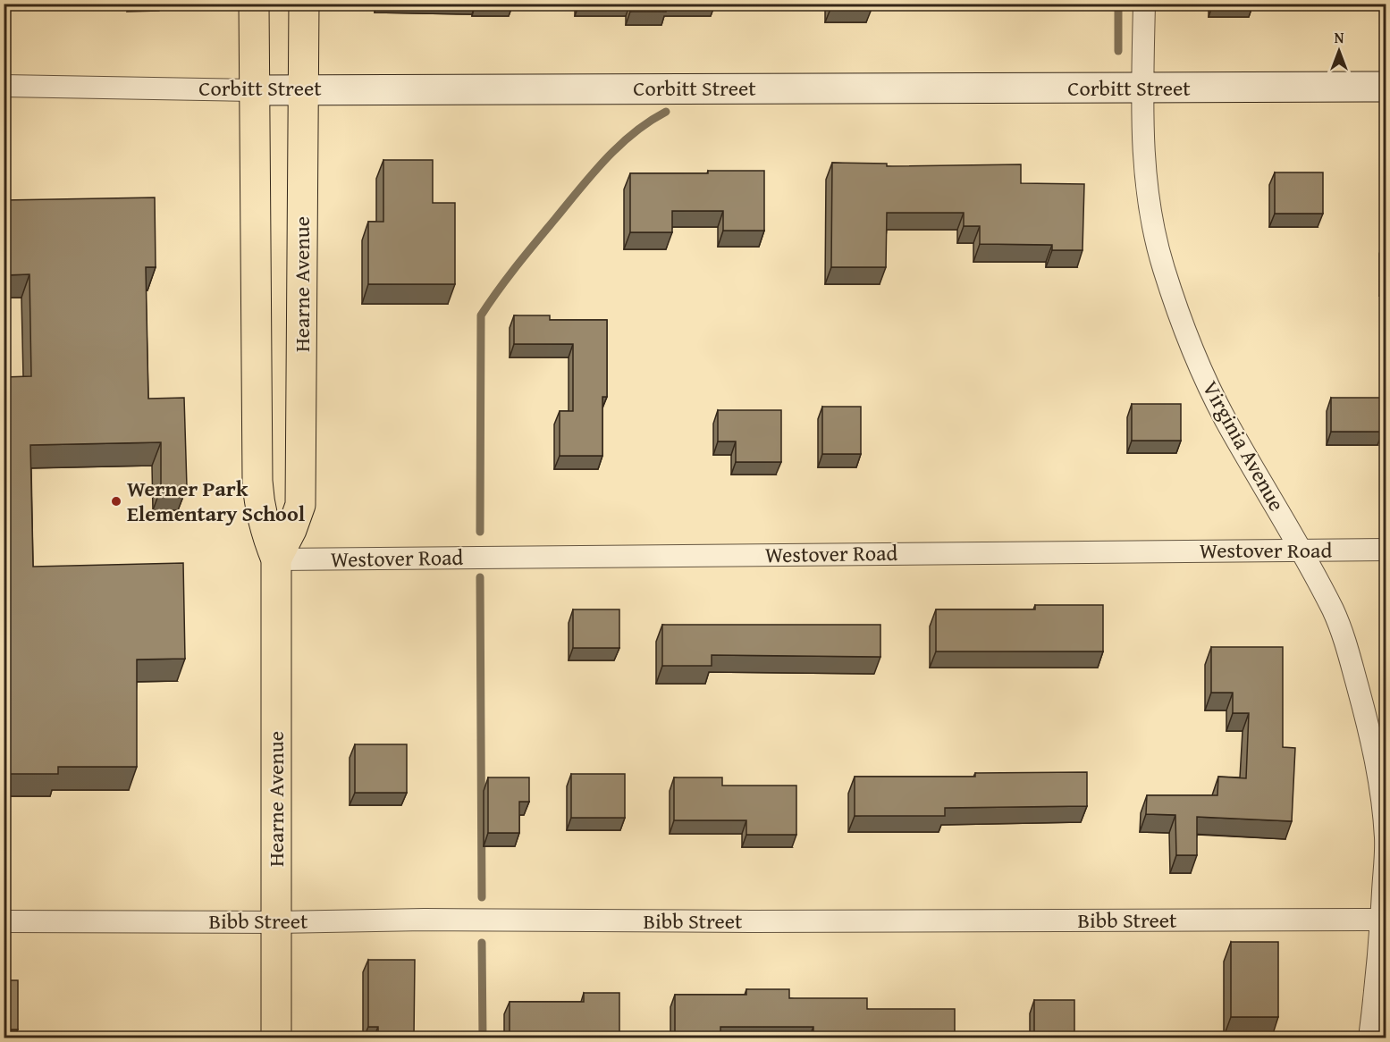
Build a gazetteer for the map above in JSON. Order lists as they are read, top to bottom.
{
  "streets": {
    "main road": ["Hearne Avenue"],
    "street": [
      "Corbitt Street",
      "Virginia Avenue",
      "Westover Road",
      "Bibb Street"
    ]
  },
  "crossings": [
    ["Corbitt Street", "Hearne Avenue"],
    ["Corbitt Street", "Virginia Avenue"],
    ["Hearne Avenue", "Westover Road"],
    ["Hearne Avenue", "Bibb Street"],
    ["Virginia Avenue", "Westover Road"],
    ["Virginia Avenue", "Bibb Street"]
  ],
  "places": ["Werner Park Elementary School"],
  "north": "top"
}
